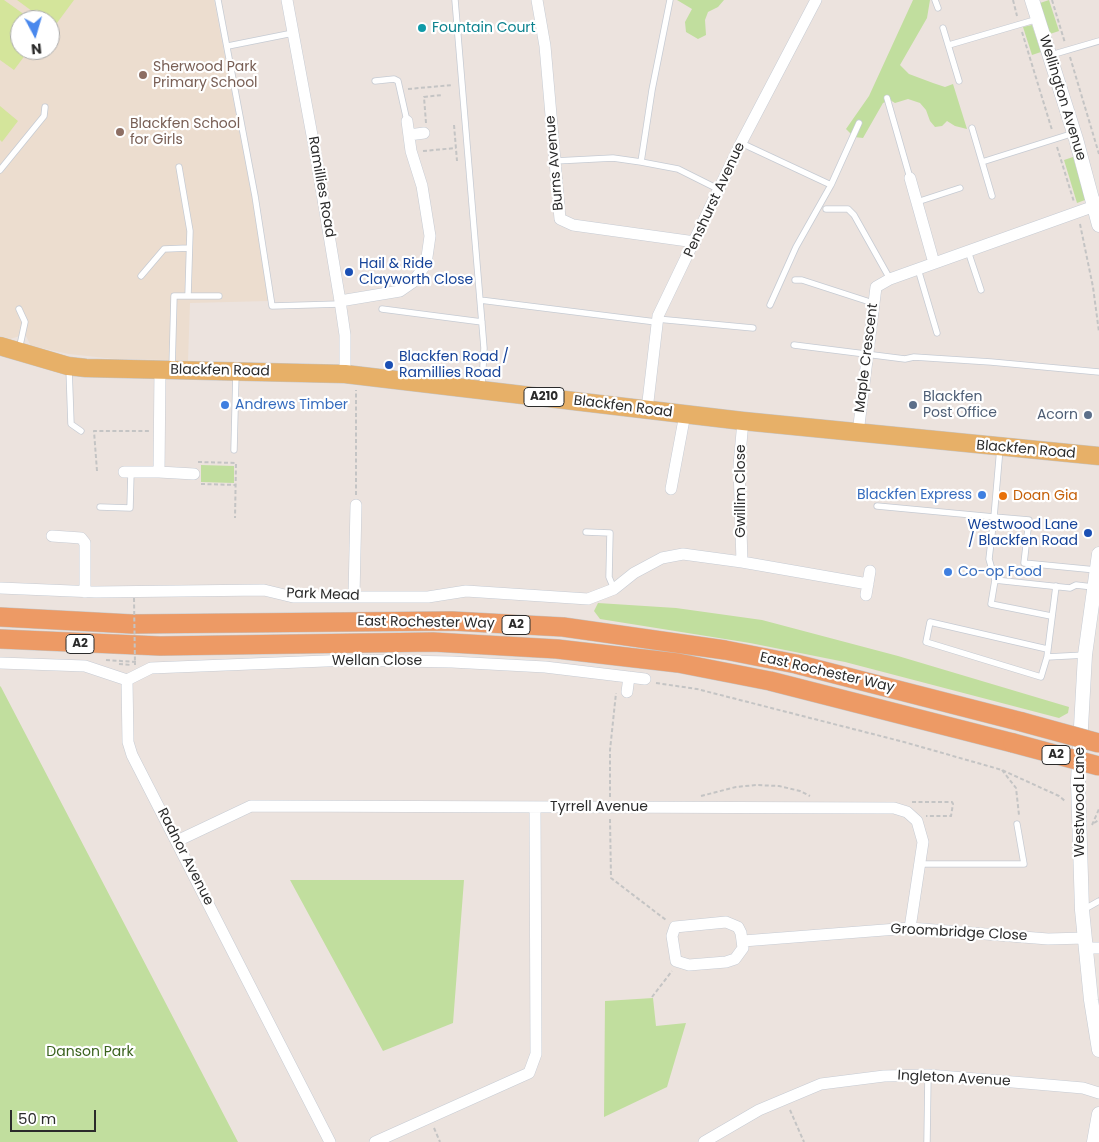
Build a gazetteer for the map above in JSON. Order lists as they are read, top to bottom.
{
  "streets": {
    "highway": ["East Rochester Way", "A2"],
    "main road": ["Blackfen Road", "A210"],
    "street": [
      "Wellington Avenue",
      "Burns Avenue",
      "Ramillies Road",
      "Penshurst Avenue",
      "Maple Crescent",
      "Gwillim Close",
      "Park Mead",
      "Wellan Close",
      "Westwood Lane",
      "Tyrrell Avenue",
      "Radnor Avenue",
      "Groombridge Close",
      "Ingleton Avenue"
    ]
  },
  "crossings": [
    ["Wellington Avenue", "Maple Crescent"],
    ["Burns Avenue", "Penshurst Avenue"],
    ["Ramillies Road", "Blackfen Road"],
    ["Penshurst Avenue", "Blackfen Road"],
    ["Maple Crescent", "Blackfen Road"],
    ["Blackfen Road", "Gwillim Close"],
    ["Wellan Close", "Radnor Avenue"],
    ["Westwood Lane", "Groombridge Close"],
    ["Tyrrell Avenue", "Radnor Avenue"]
  ],
  "parks": ["Danson Park"],
  "places": [
    "Fountain Court",
    "Sherwood Park Primary School",
    "Blackfen School for Girls",
    "Hail & Ride Clayworth Close",
    "Blackfen Road / Ramillies Road",
    "Andrews Timber",
    "Blackfen Post Office",
    "Acorn",
    "Blackfen Express",
    "Doan Gia",
    "Westwood Lane / Blackfen Road",
    "Co-op Food"
  ],
  "scale_bar": "50 m",
  "north": "bottom"
}
